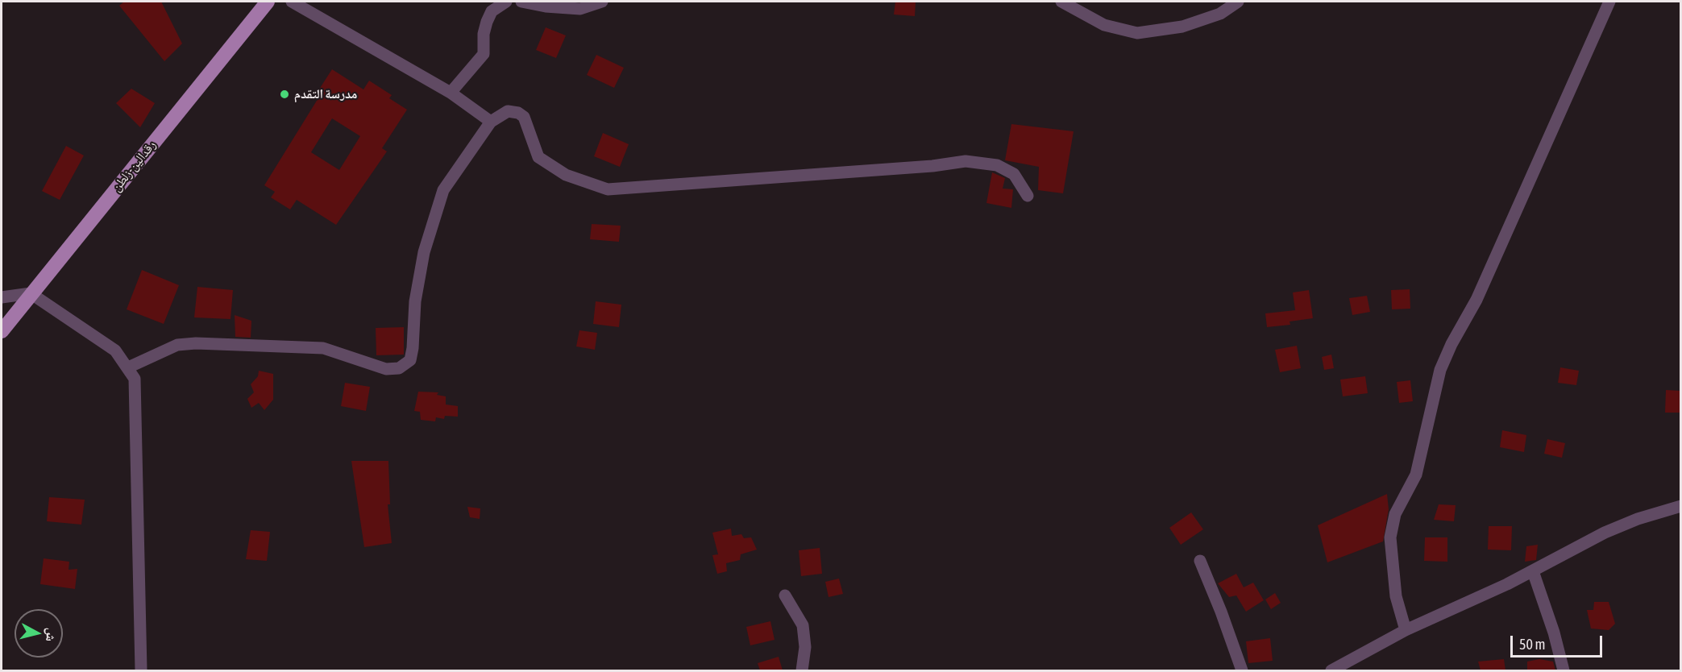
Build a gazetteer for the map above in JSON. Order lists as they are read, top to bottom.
{
  "streets": {
    "main road": ["رقدالين-زلطن"]
  },
  "places": ["مدرسة التقدم"],
  "scale_bar": "50 m",
  "north": "right"
}
